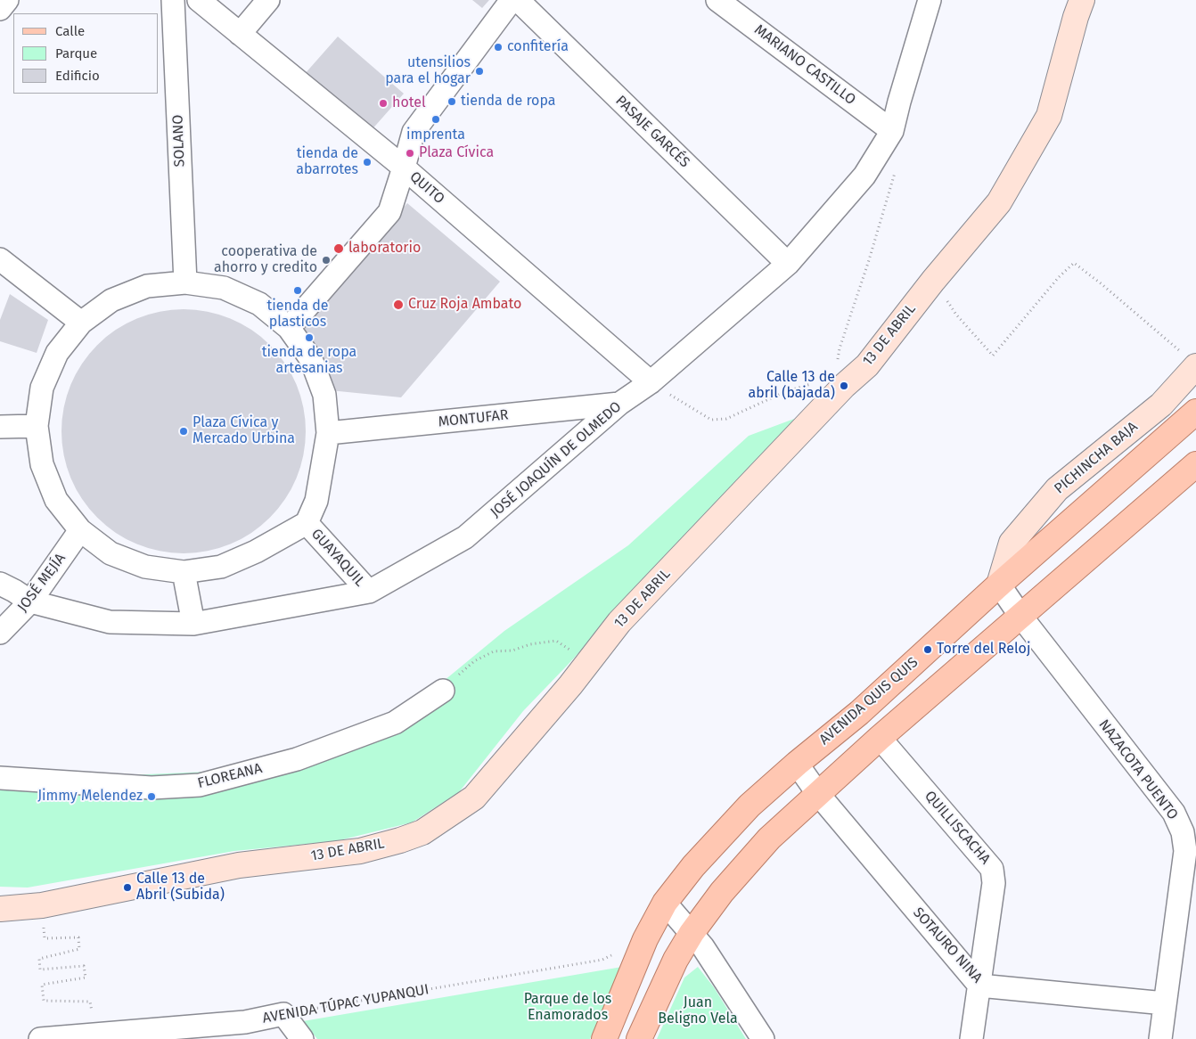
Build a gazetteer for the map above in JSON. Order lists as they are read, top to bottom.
{
  "streets": {
    "main road": ["AVENIDA QUIS QUIS"],
    "street": [
      "MARIANO CASTILLO",
      "PASAJE GARCÉS",
      "SOLANO",
      "QUITO",
      "13 DE ABRIL",
      "MONTUFAR",
      "PICHINCHA BAJA",
      "JOSÉ JOAQUÍN DE OLMEDO",
      "GUAYAQUIL",
      "JOSÉ MEJÍA",
      "NAZACOTA PUENTO",
      "FLOREANA",
      "QUILLISCACHA",
      "SOTAURO NINA",
      "AVENIDA TÚPAC YUPANQUI"
    ]
  },
  "crossings": [
    ["MARIANO CASTILLO", "JOSÉ JOAQUÍN DE OLMEDO"],
    ["PASAJE GARCÉS", "JOSÉ JOAQUÍN DE OLMEDO"],
    ["QUITO", "JOSÉ JOAQUÍN DE OLMEDO"],
    ["MONTUFAR", "JOSÉ JOAQUÍN DE OLMEDO"],
    ["PICHINCHA BAJA", "AVENIDA QUIS QUIS"],
    ["PICHINCHA BAJA", "NAZACOTA PUENTO"],
    ["JOSÉ JOAQUÍN DE OLMEDO", "GUAYAQUIL"],
    ["JOSÉ JOAQUÍN DE OLMEDO", "JOSÉ MEJÍA"],
    ["AVENIDA QUIS QUIS", "NAZACOTA PUENTO"],
    ["AVENIDA QUIS QUIS", "SOTAURO NINA"],
    ["AVENIDA QUIS QUIS", "AVENIDA TÚPAC YUPANQUI"],
    ["NAZACOTA PUENTO", "SOTAURO NINA"],
    ["QUILLISCACHA", "SOTAURO NINA"]
  ],
  "parks": ["Parque de los Enamorados", "Juan Beligno Vela"],
  "places": [
    "confitería",
    "utensilios para el hogar",
    "tienda de ropa",
    "hotel",
    "imprenta",
    "Plaza Cívica",
    "tienda de abarrotes",
    "laboratorio",
    "cooperativa de ahorro y credito",
    "tienda de plasticos",
    "Cruz Roja Ambato",
    "tienda de ropa artesanias",
    "Calle 13 de abril (bajada)",
    "Plaza Cívica y Mercado Urbina",
    "Torre del Reloj",
    "Jimmy Melendez",
    "Calle 13 de Abril (Subida)"
  ],
  "legend": ["Calle", "Parque", "Edificio"]
}
